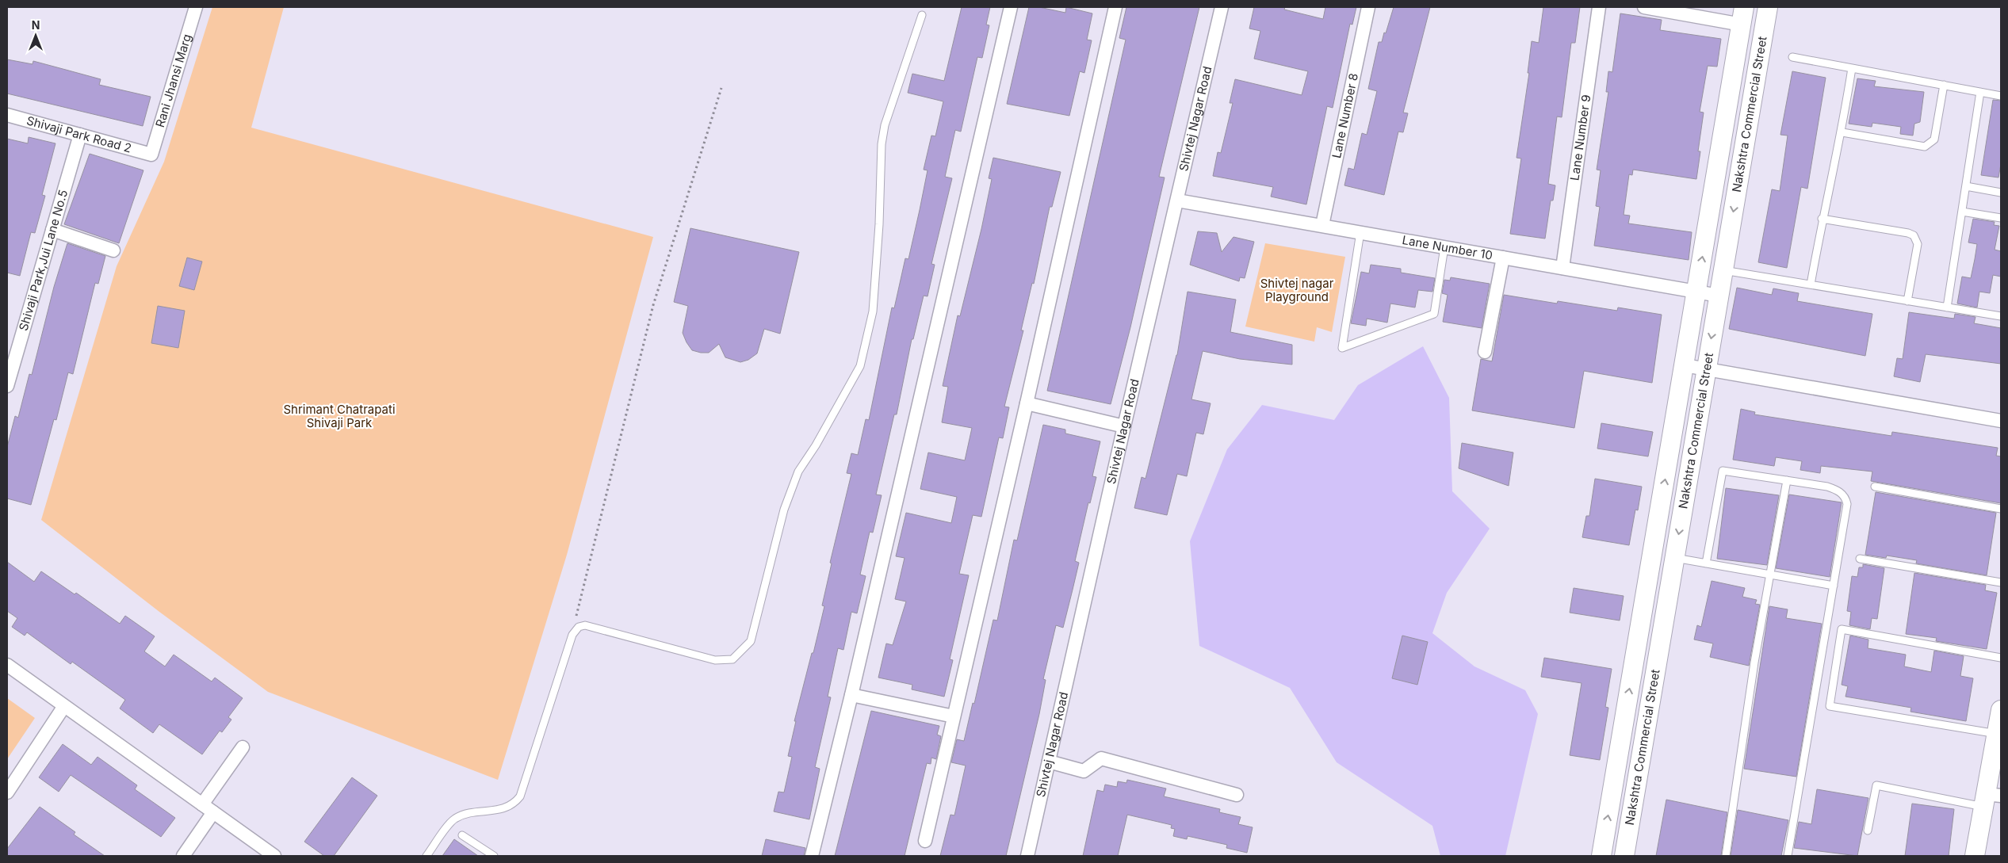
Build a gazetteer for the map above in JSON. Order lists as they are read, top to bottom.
{
  "streets": {
    "street": [
      "Rani Jhansi Marg",
      "Nakshtra Commercial Street",
      "Lane Number 8",
      "Shivtej Nagar Road",
      "Shivaji Park Road 2",
      "Lane Number 9",
      "Lane Number 10",
      "Shivaji Park,Jui Lane No.5"
    ]
  },
  "crossings": [
    ["Rani Jhansi Marg", "Shivaji Park Road 2"],
    ["Nakshtra Commercial Street", "Lane Number 10"],
    ["Lane Number 8", "Lane Number 10"],
    ["Shivtej Nagar Road", "Lane Number 10"],
    ["Shivaji Park Road 2", "Shivaji Park,Jui Lane No.5"],
    ["Lane Number 9", "Lane Number 10"]
  ],
  "parks": ["Shivtej nagar Playground", "Shrimant Chatrapati Shivaji Park"],
  "north": "top"
}
